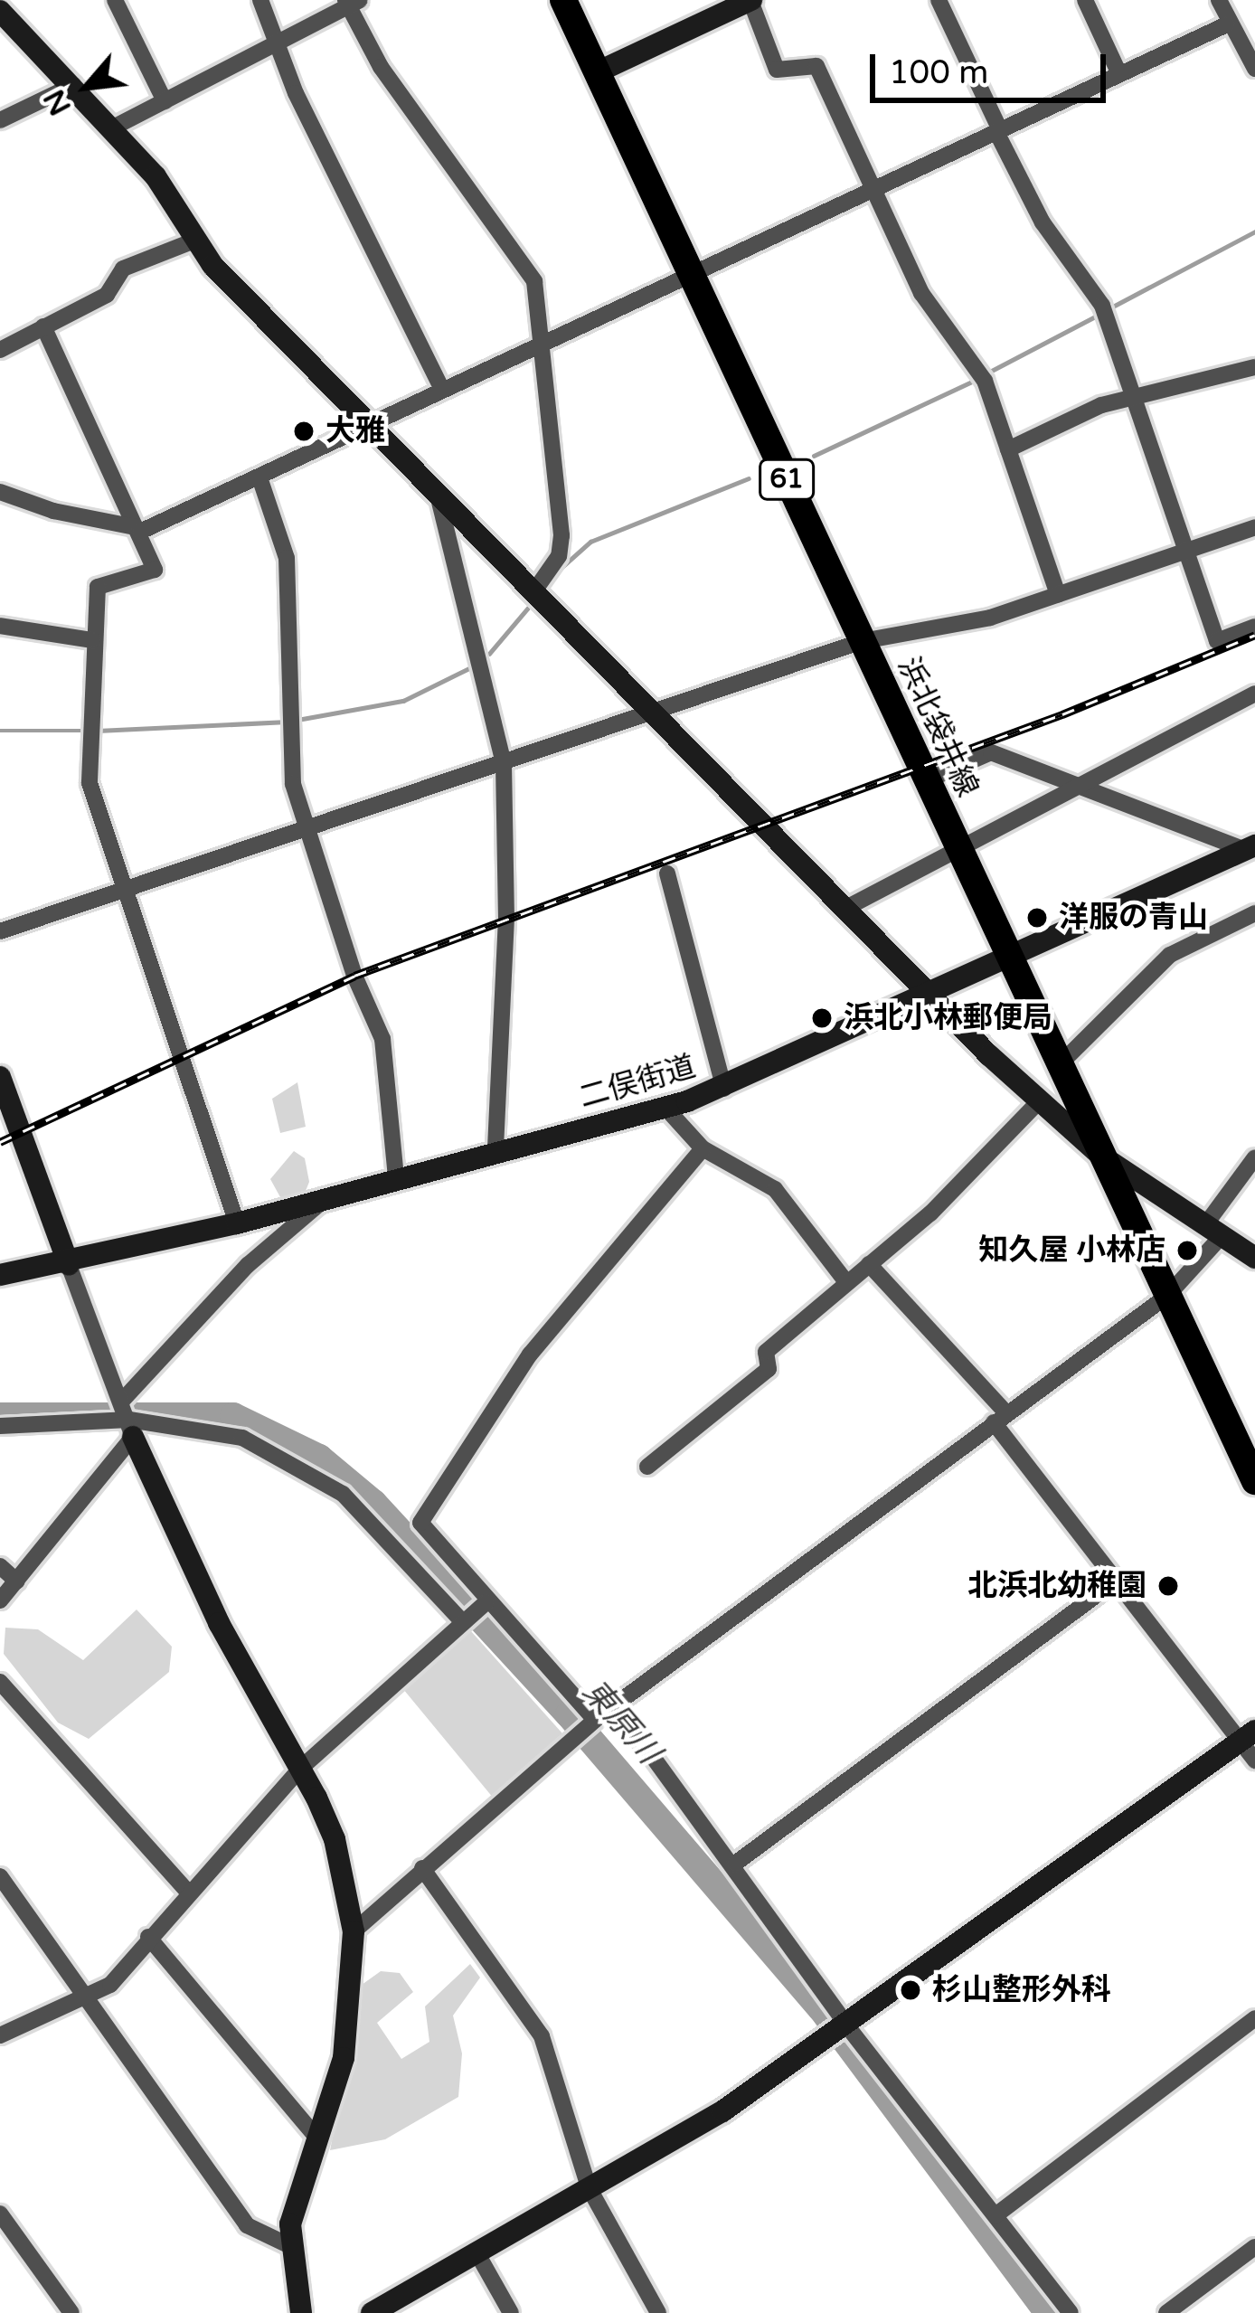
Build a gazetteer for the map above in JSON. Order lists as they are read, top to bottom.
{
  "streets": {
    "main road": ["61", "浜北袋井線"],
    "street": ["二俣街道"]
  },
  "crossings": [
    ["浜北袋井線", "二俣街道"]
  ],
  "water": ["東原川"],
  "places": [
    "大雅",
    "洋服の青山",
    "浜北小林郵便局",
    "知久屋 小林店",
    "北浜北幼稚園",
    "杉山整形外科"
  ],
  "scale_bar": "100 m",
  "north": "bottom left"
}
